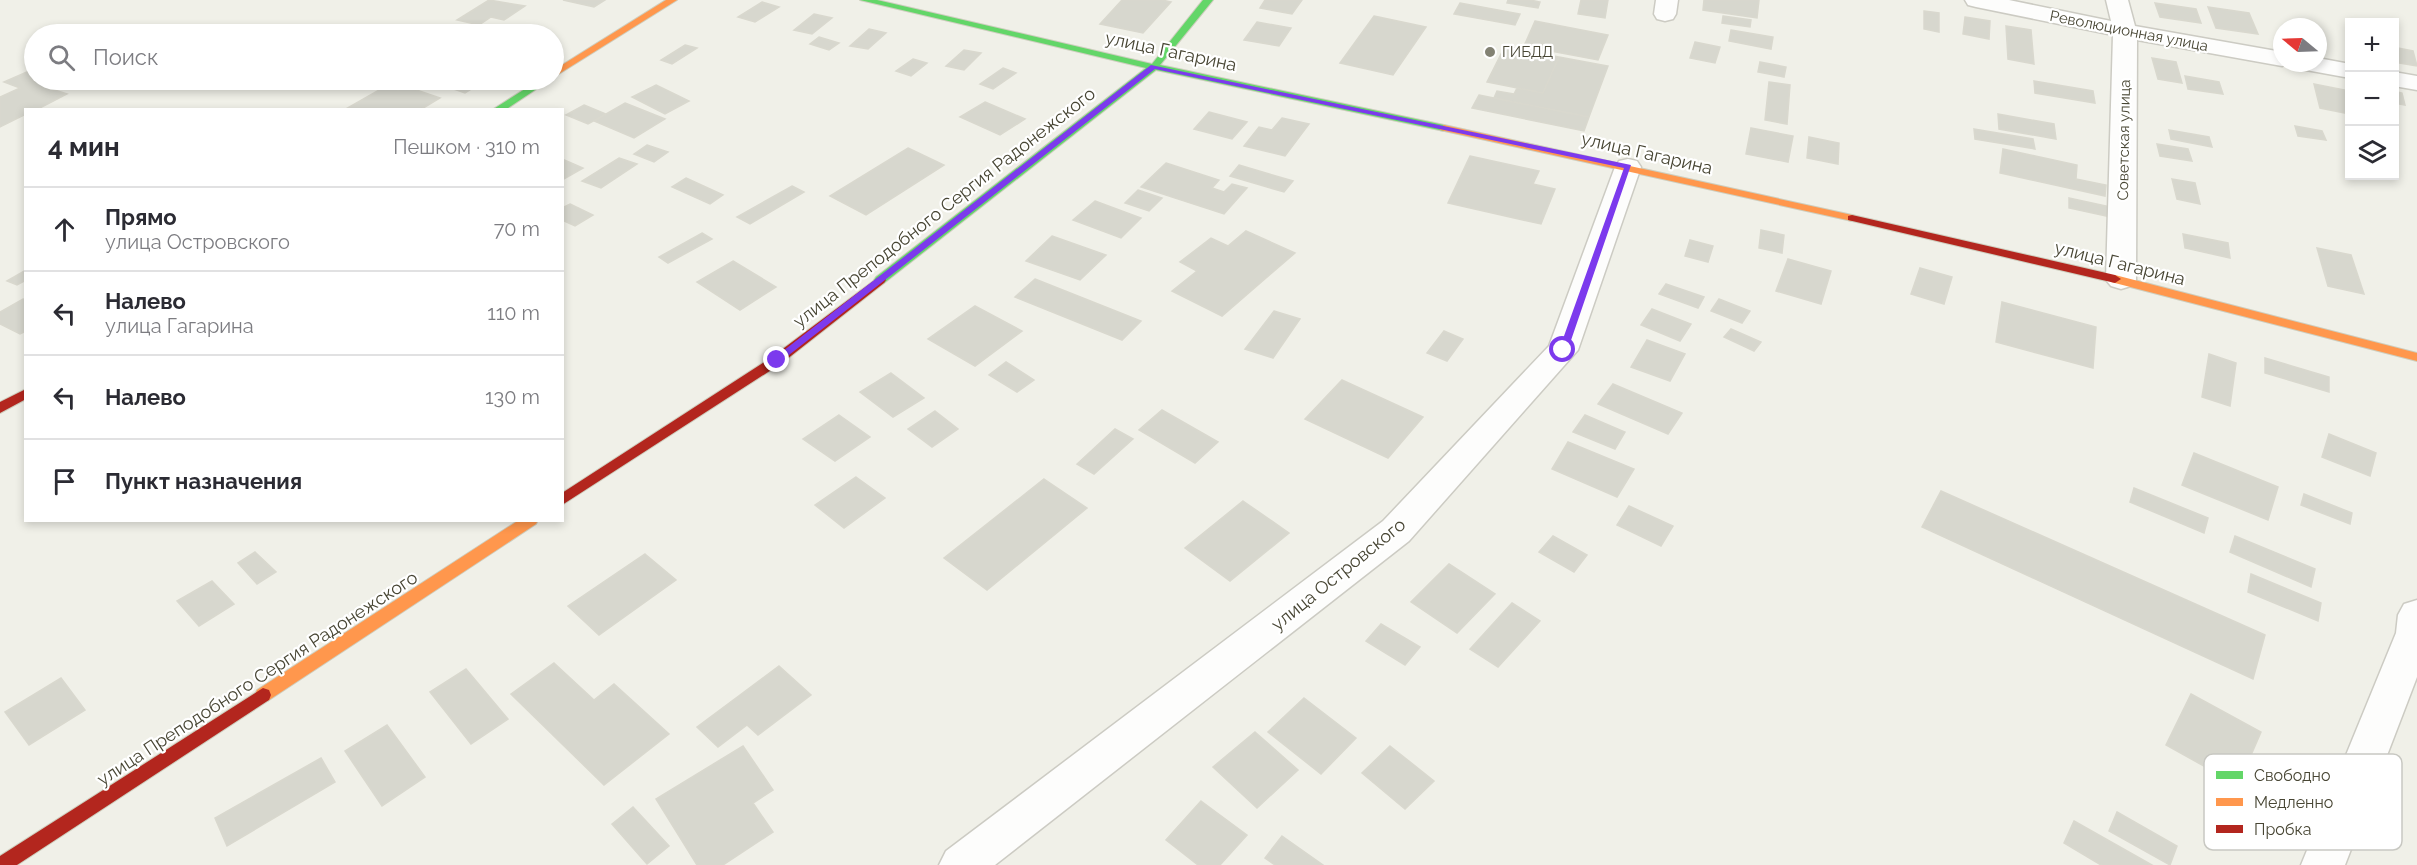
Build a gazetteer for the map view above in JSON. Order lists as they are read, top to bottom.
{
  "streets": {
    "street": [
      "Революционная улица",
      "улица Гагарина",
      "Советская улица",
      "улица Преподобного Сергия Радонежского",
      "улица Островского"
    ]
  },
  "crossings": [
    ["Революционная улица", "Советская улица"],
    ["улица Гагарина", "Советская улица"],
    ["улица Гагарина", "улица Преподобного Сергия Радонежского"],
    ["улица Гагарина", "улица Островского"]
  ],
  "places": ["ГИБДД"],
  "legend": ["Свободно", "Медленно", "Пробка"],
  "north": "left",
  "page": {
    "map_buttons": ["+", "−"],
    "search": "Поиск",
    "heading": ["4 мин", "Пешком · 310 m"],
    "list": [
      ["Прямо", "улица Островского", "70 m"],
      ["Налево", "улица Гагарина", "110 m"],
      ["Налево", "130 m"],
      "Пункт назначения"
    ]
  }
}
